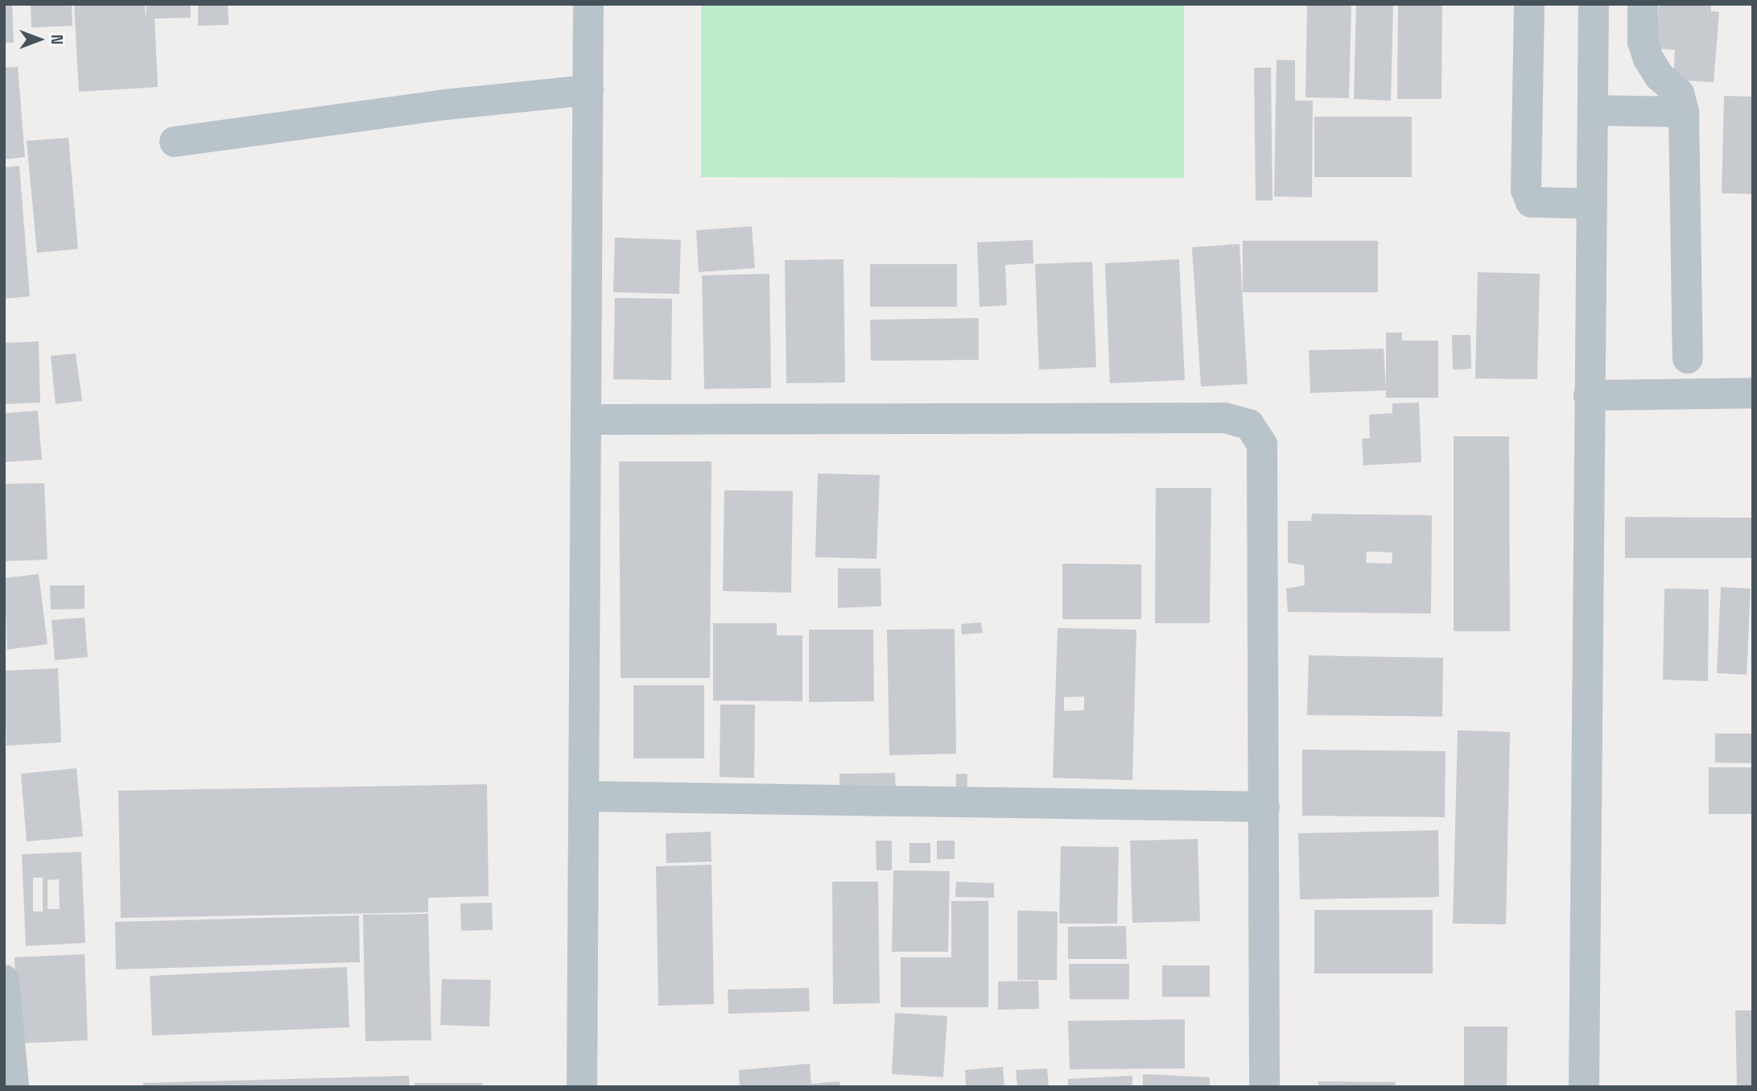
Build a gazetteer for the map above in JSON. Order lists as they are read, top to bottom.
{
  "north": "right"
}
